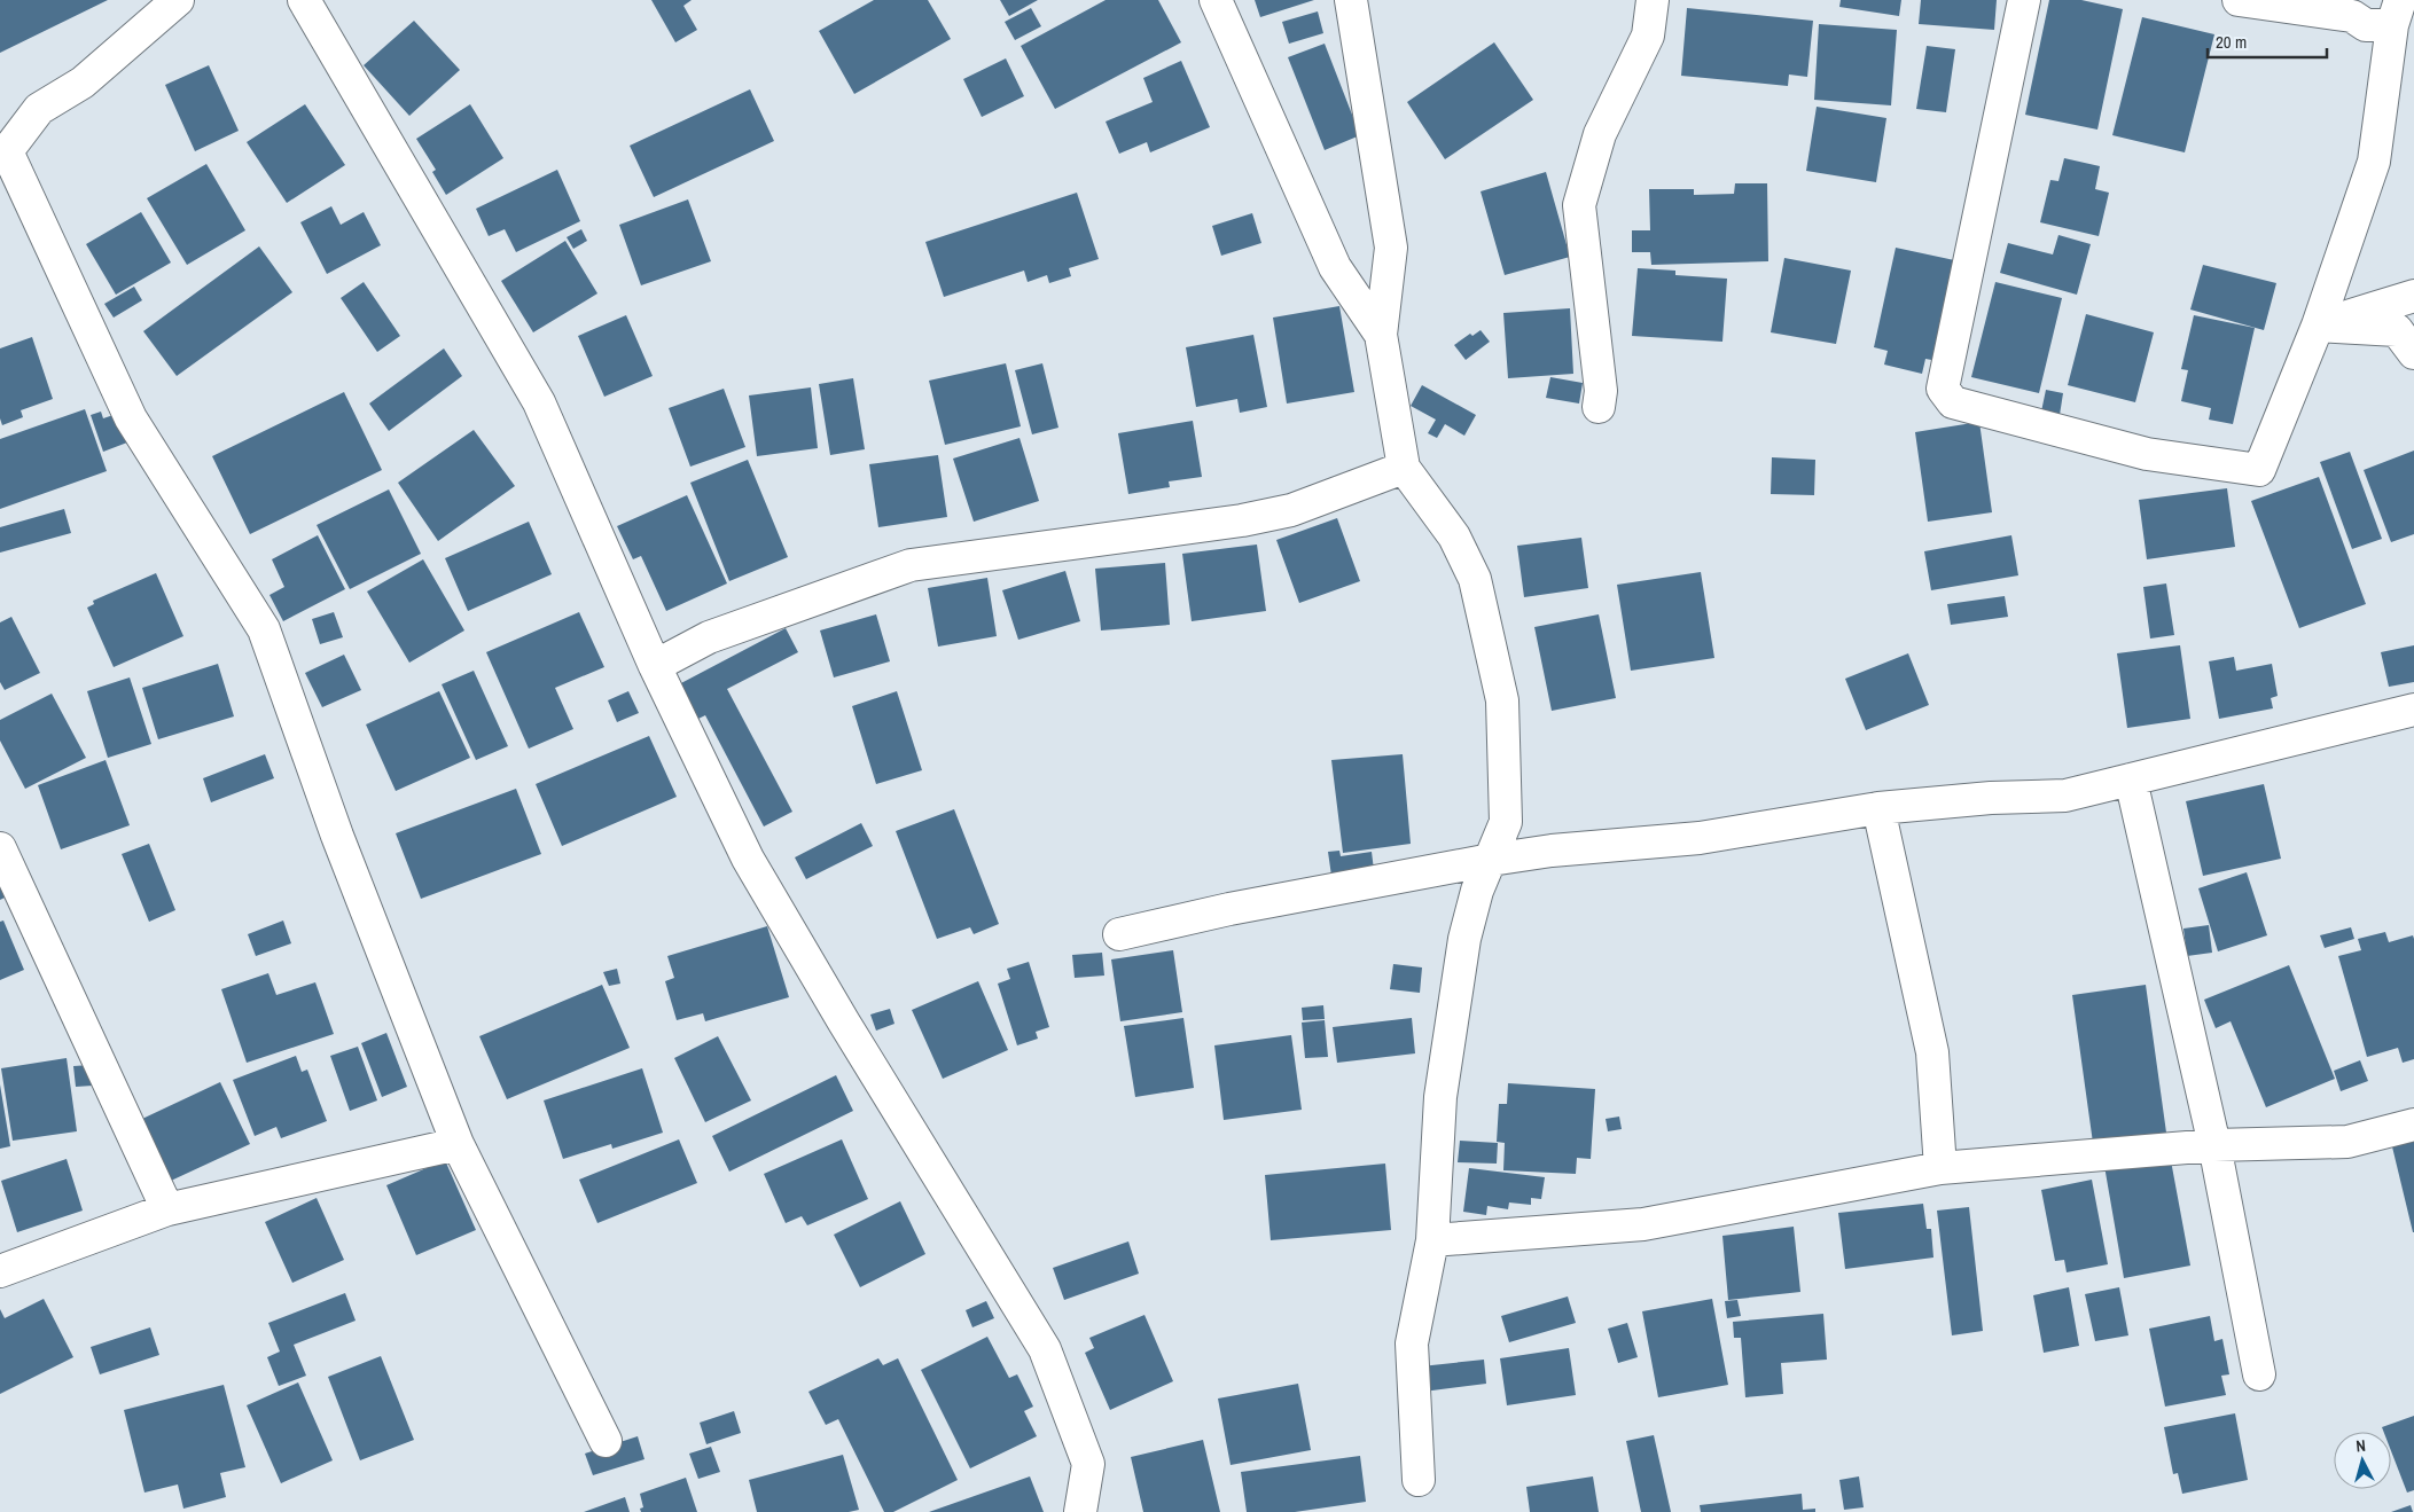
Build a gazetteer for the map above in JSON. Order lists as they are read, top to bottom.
{
  "scale_bar": "20 m",
  "north": "top"
}
